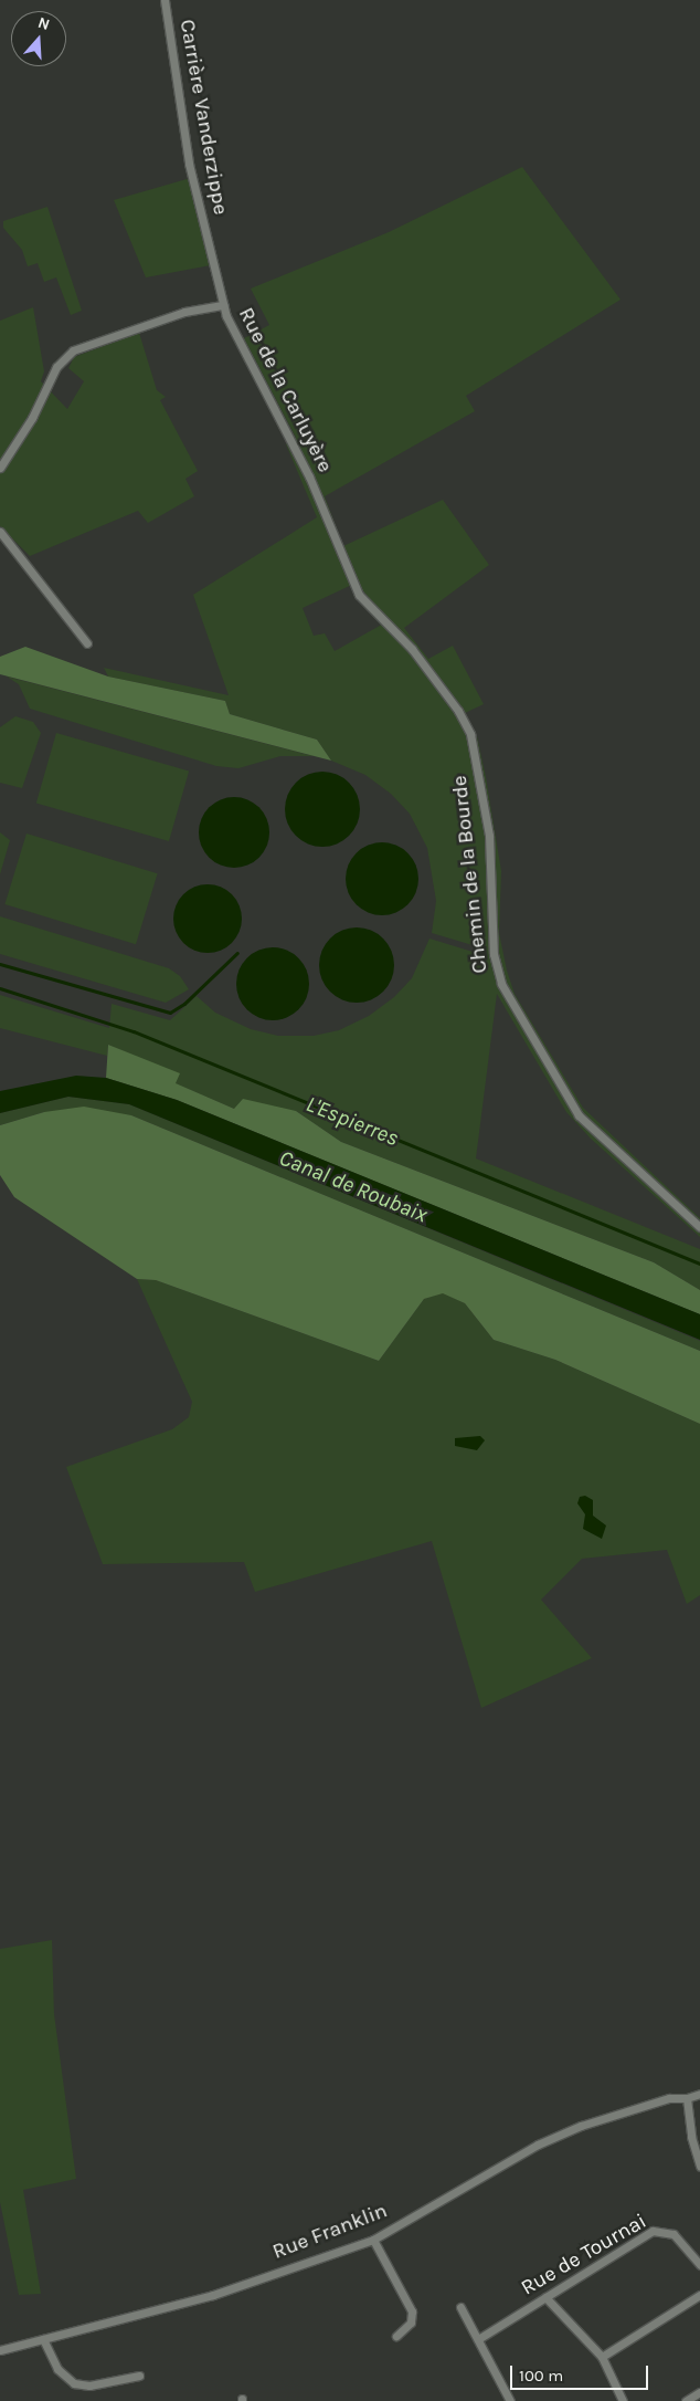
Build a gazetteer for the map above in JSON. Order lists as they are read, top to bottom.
{
  "streets": {
    "street": [
      "Carrière Vanderzippe",
      "Rue de la Carluyère",
      "Chemin de la Bourde",
      "Rue Franklin",
      "Rue de Tournai"
    ]
  },
  "crossings": [
    ["Carrière Vanderzippe", "Rue de la Carluyère"],
    ["Rue de la Carluyère", "Chemin de la Bourde"]
  ],
  "water": ["L'Espierres", "Canal de Roubaix"],
  "scale_bar": "100 m",
  "north": "top"
}
